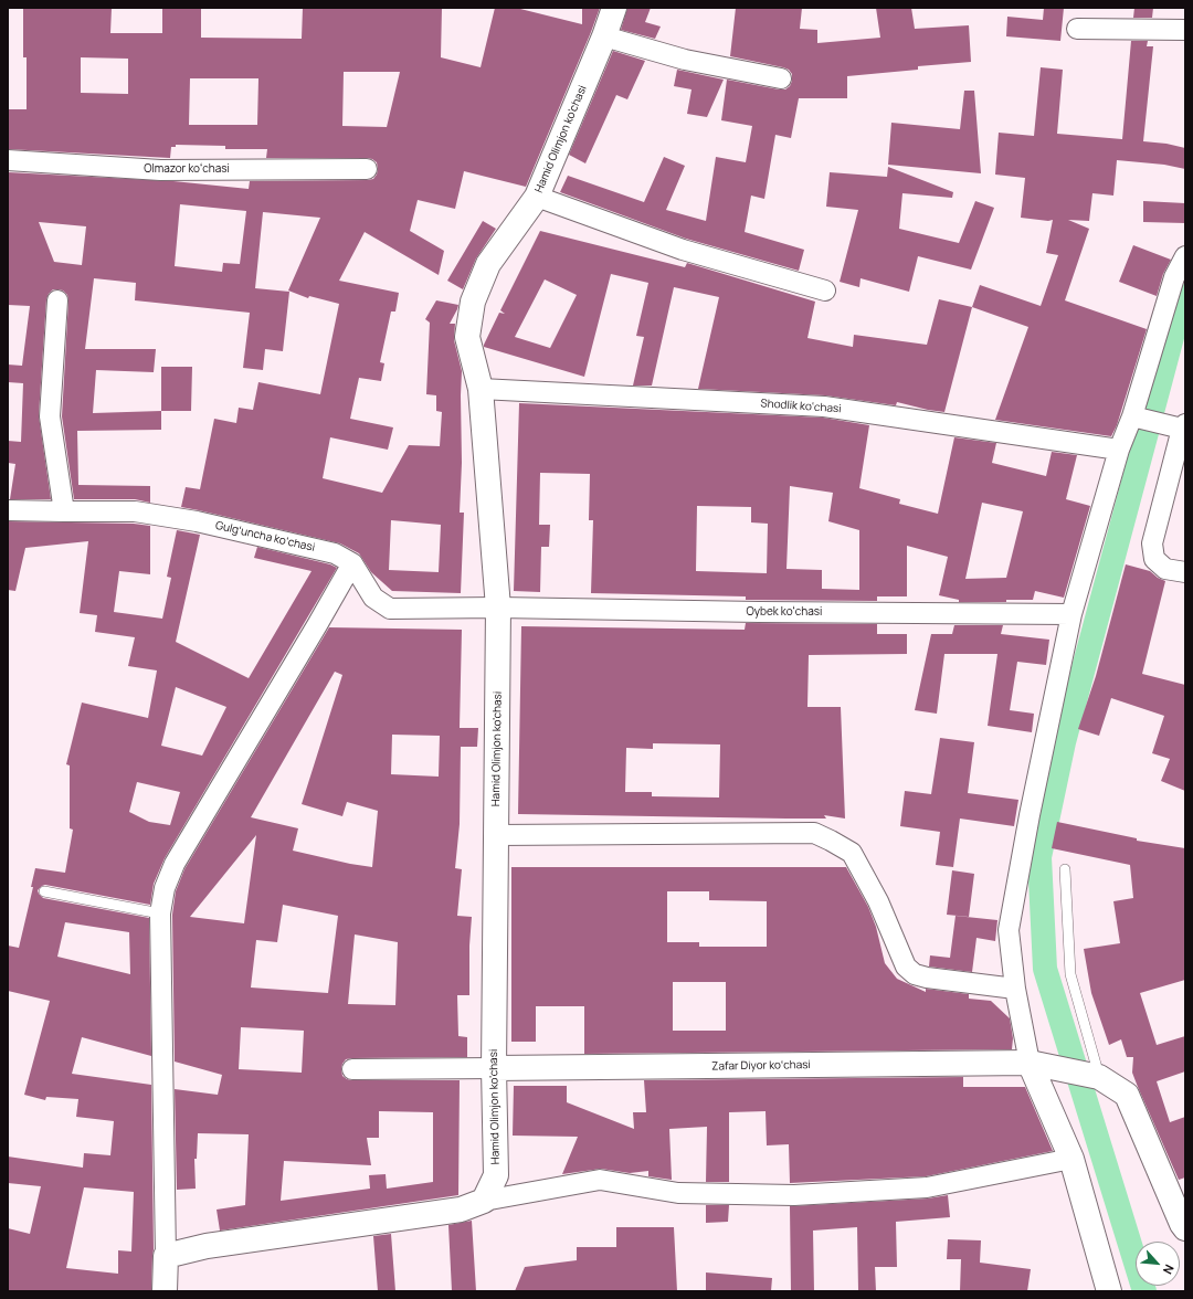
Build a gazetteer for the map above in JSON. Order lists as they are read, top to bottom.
{
  "streets": {
    "street": [
      "Hamid Olimjon ko'chasi",
      "Olmazor koʻchasi",
      "Shodlik ko‘chasi",
      "Gulgʻuncha koʻchasi",
      "Oybek koʻchasi",
      "Zafar Diyor koʻchasi"
    ]
  },
  "crossings": [
    ["Hamid Olimjon ko'chasi", "Shodlik ko‘chasi"],
    ["Hamid Olimjon ko'chasi", "Oybek koʻchasi"],
    ["Hamid Olimjon ko'chasi", "Zafar Diyor koʻchasi"]
  ],
  "north": "bottom right"
}
